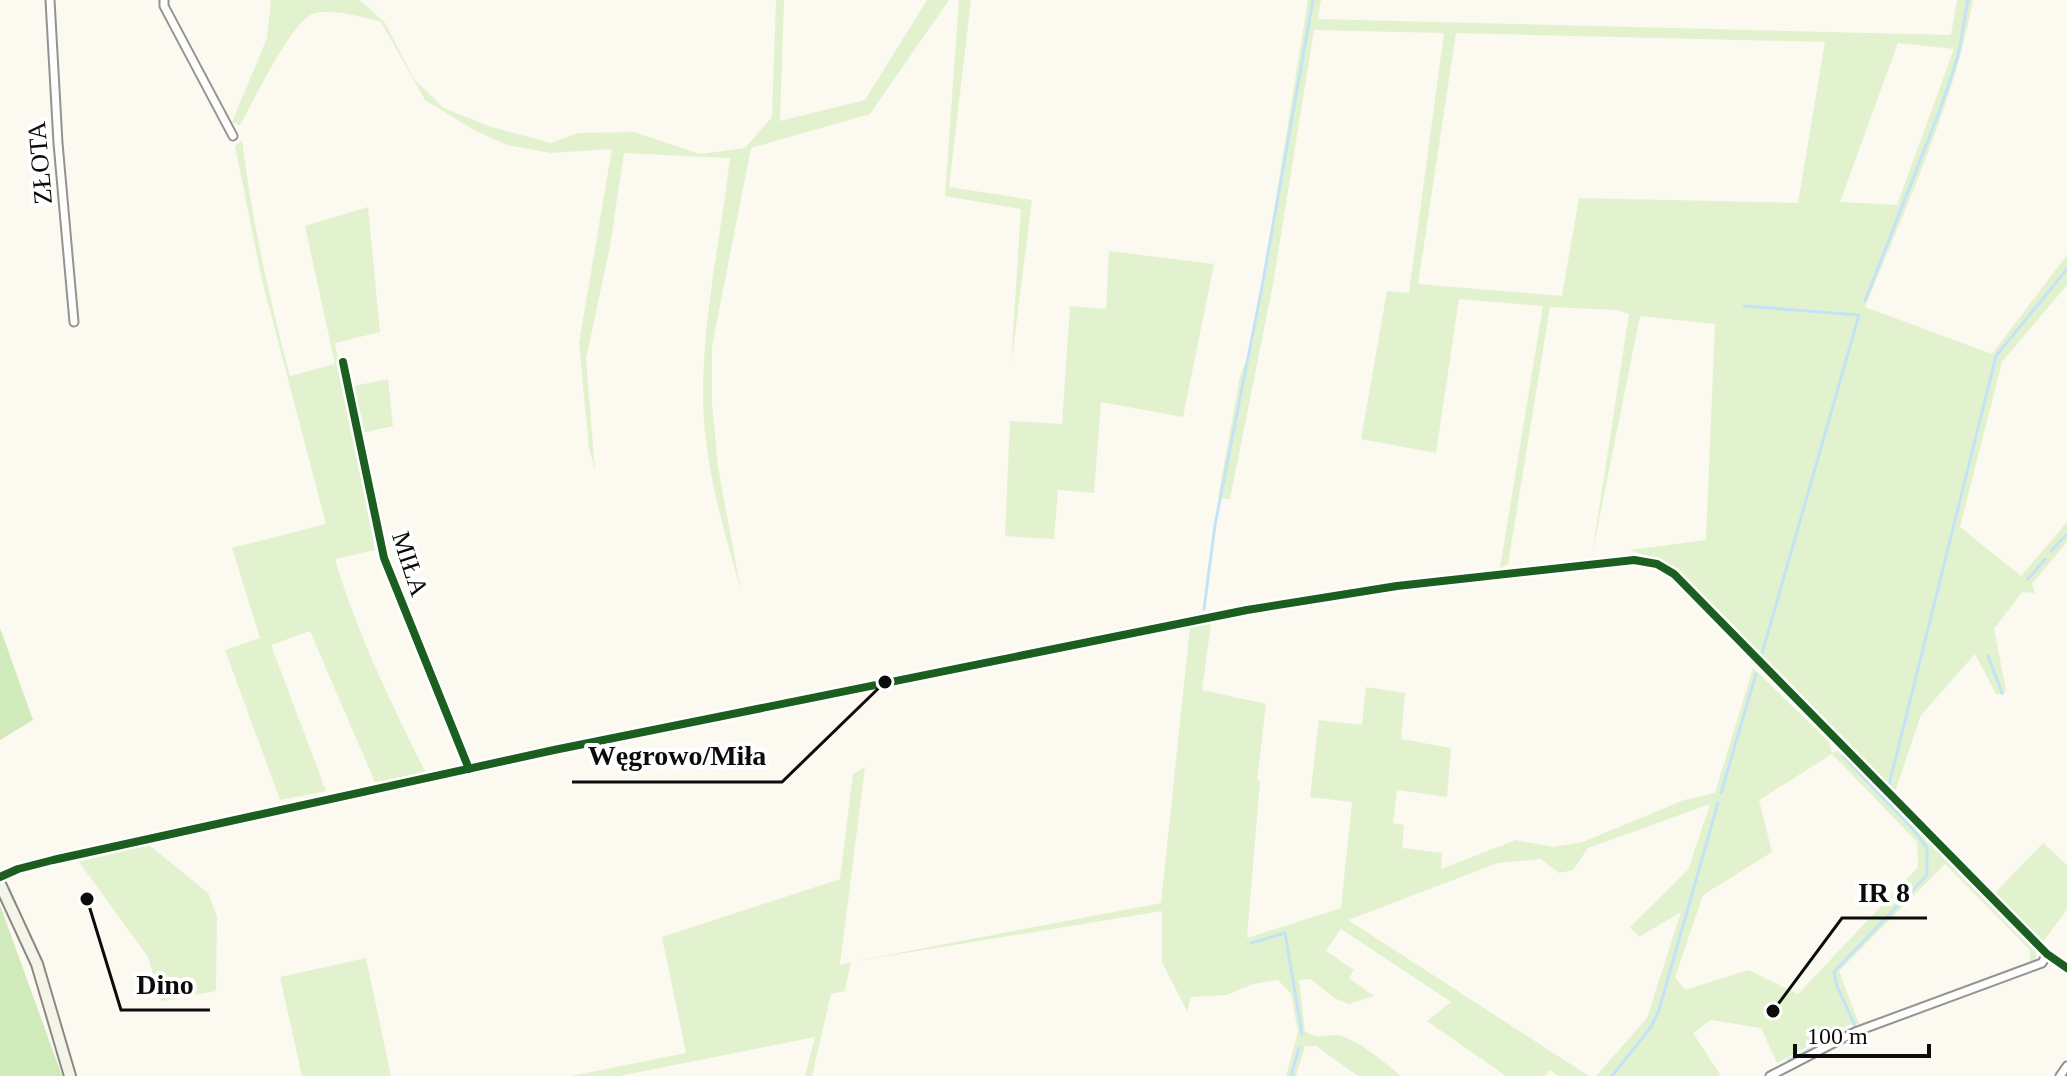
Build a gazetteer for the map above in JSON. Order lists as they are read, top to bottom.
{
  "streets": {
    "street": ["ZŁOTA", "MIŁA"]
  },
  "places": ["Węgrowo/Miła", "Dino", "IR 8"],
  "scale_bar": "100 m"
}
